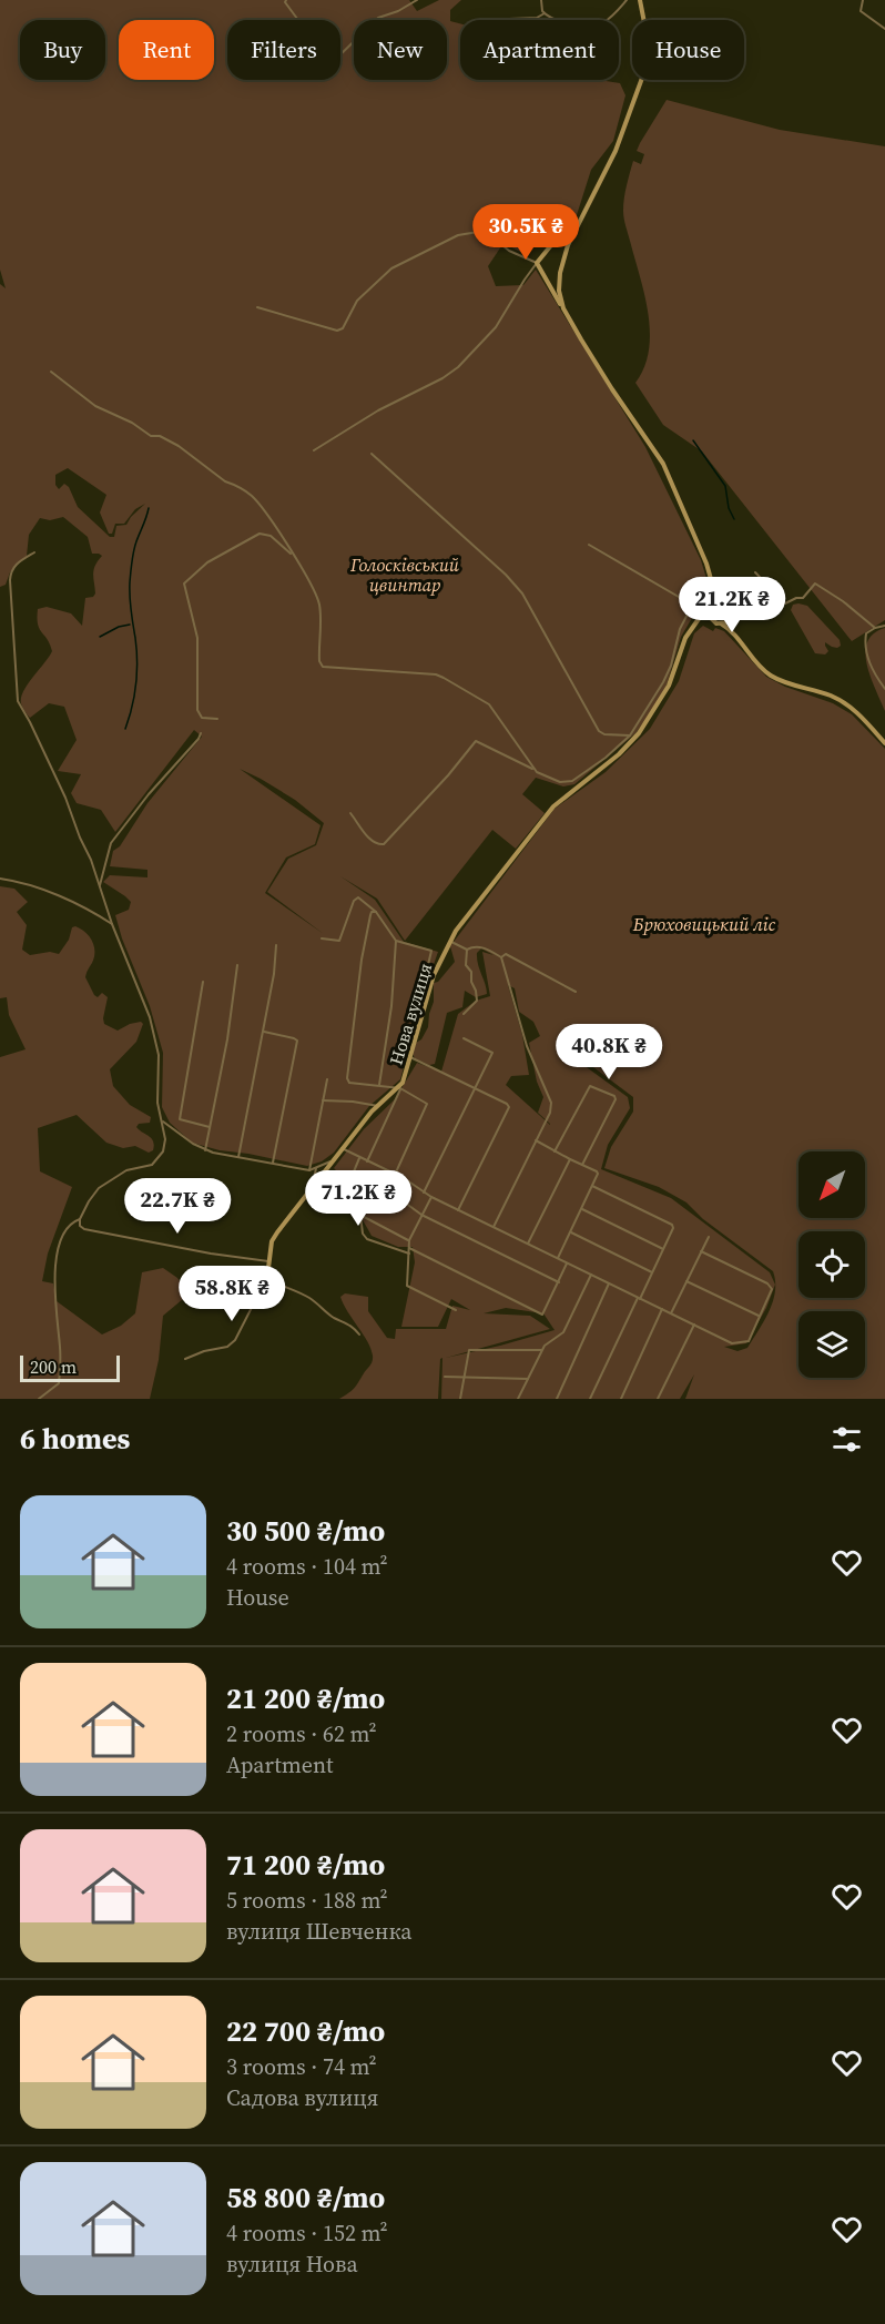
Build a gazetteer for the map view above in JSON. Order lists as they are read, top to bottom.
{
  "streets": {
    "street": ["Нова вулиця"]
  },
  "parks": ["Голосківський цвинтар", "Брюховицький ліс"],
  "scale_bar": "200 m",
  "north": "bottom left",
  "page": {
    "chip": [
      "Buy",
      "Rent",
      "Filters",
      "New",
      "Apartment",
      "House"
    ],
    "price": [
      "30.5K ₴",
      "21.2K ₴",
      "40.8K ₴",
      "71.2K ₴",
      "22.7K ₴",
      "58.8K ₴"
    ],
    "scale": "200 m",
    "heading": "6 homes",
    "list": [
      {
        "name": "30 500 ₴/mo",
        "note": "4 rooms · 104 m² · House"
      },
      {
        "name": "21 200 ₴/mo",
        "note": "2 rooms · 62 m² · Apartment"
      },
      {
        "name": "71 200 ₴/mo",
        "note": "5 rooms · 188 m² · вулиця Шевченка"
      },
      {
        "name": "22 700 ₴/mo",
        "note": "3 rooms · 74 m² · Садова вулиця"
      },
      {
        "name": "58 800 ₴/mo",
        "note": "4 rooms · 152 m² · вулиця Нова"
      }
    ]
  }
}
